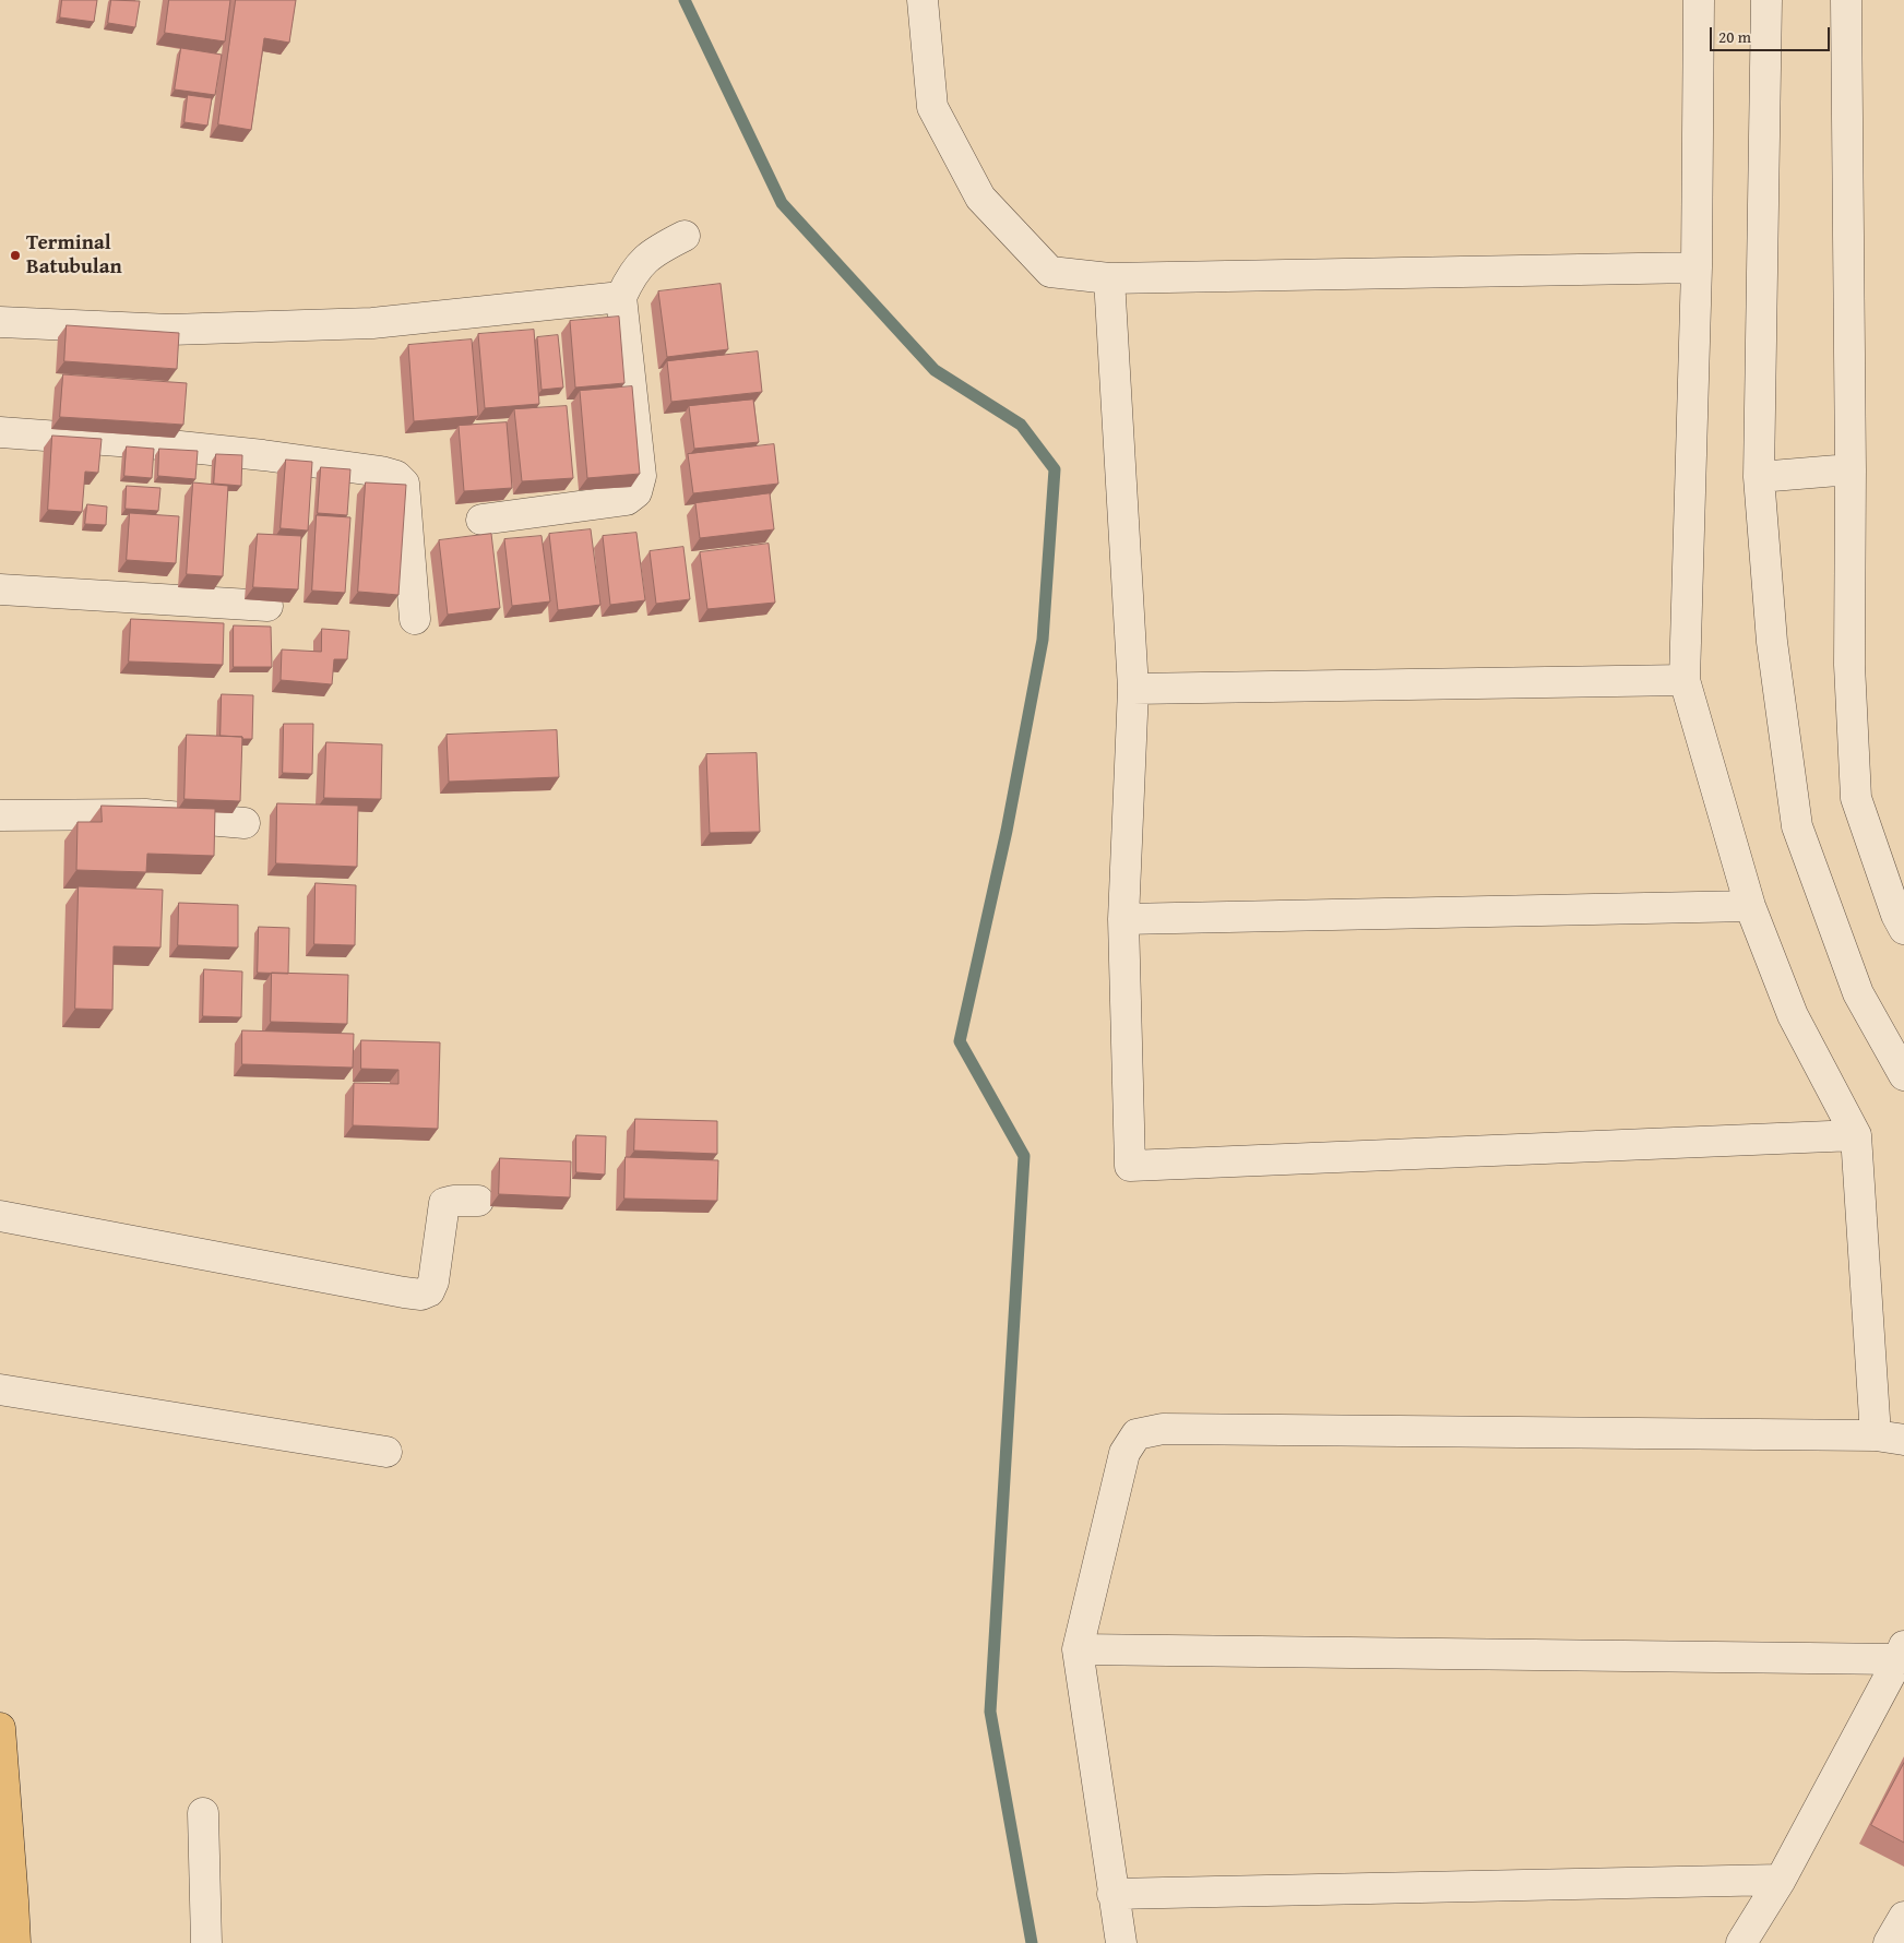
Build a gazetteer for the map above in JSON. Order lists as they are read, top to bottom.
{
  "places": ["Terminal Batubulan"],
  "scale_bar": "20 m"
}
